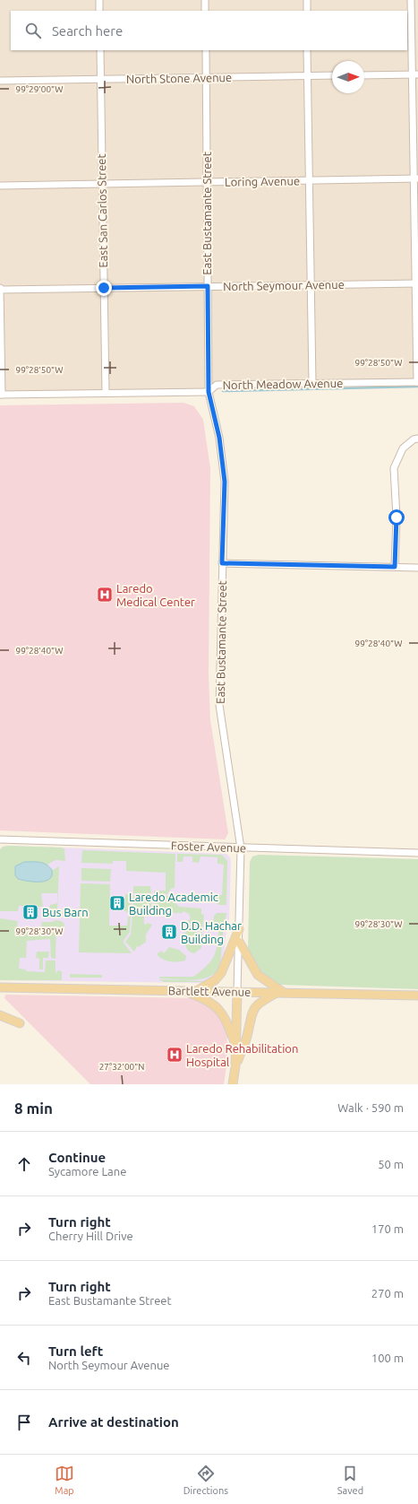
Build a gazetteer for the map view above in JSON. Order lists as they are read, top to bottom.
{
  "streets": {
    "main road": ["East Bustamante Street", "Bartlett Avenue"],
    "street": [
      "North Stone Avenue",
      "Loring Avenue",
      "East San Carlos Street",
      "North Seymour Avenue",
      "North Meadow Avenue",
      "Foster Avenue"
    ]
  },
  "crossings": [
    ["North Stone Avenue", "East San Carlos Street"],
    ["North Stone Avenue", "East Bustamante Street"],
    ["Loring Avenue", "East San Carlos Street"],
    ["Loring Avenue", "East Bustamante Street"],
    ["East San Carlos Street", "North Seymour Avenue"],
    ["East San Carlos Street", "North Meadow Avenue"],
    ["East Bustamante Street", "North Seymour Avenue"],
    ["East Bustamante Street", "North Meadow Avenue"],
    ["East Bustamante Street", "Foster Avenue"],
    ["East Bustamante Street", "Bartlett Avenue"]
  ],
  "places": {
    "hospital": ["Laredo Medical Center", "Laredo Rehabilitation Hospital"],
    "building": ["Laredo Academic Building", "Bus Barn", "D.D. Hachar Building"]
  },
  "north": "right",
  "page": {
    "search": "Search here",
    "heading": ["8 min", "Walk · 590 m"],
    "list": [
      ["Continue", "Sycamore Lane", "50 m"],
      ["Turn right", "Cherry Hill Drive", "170 m"],
      ["Turn right", "East Bustamante Street", "270 m"],
      ["Turn left", "North Seymour Avenue", "100 m"],
      "Arrive at destination"
    ],
    "nav": ["Map", "Directions", "Saved"]
  },
  "coordinates": [
    "99°29'00\"W",
    "99°28'50\"W",
    "99°28'40\"W",
    "99°28'30\"W",
    "27°32'00\"N"
  ]
}
